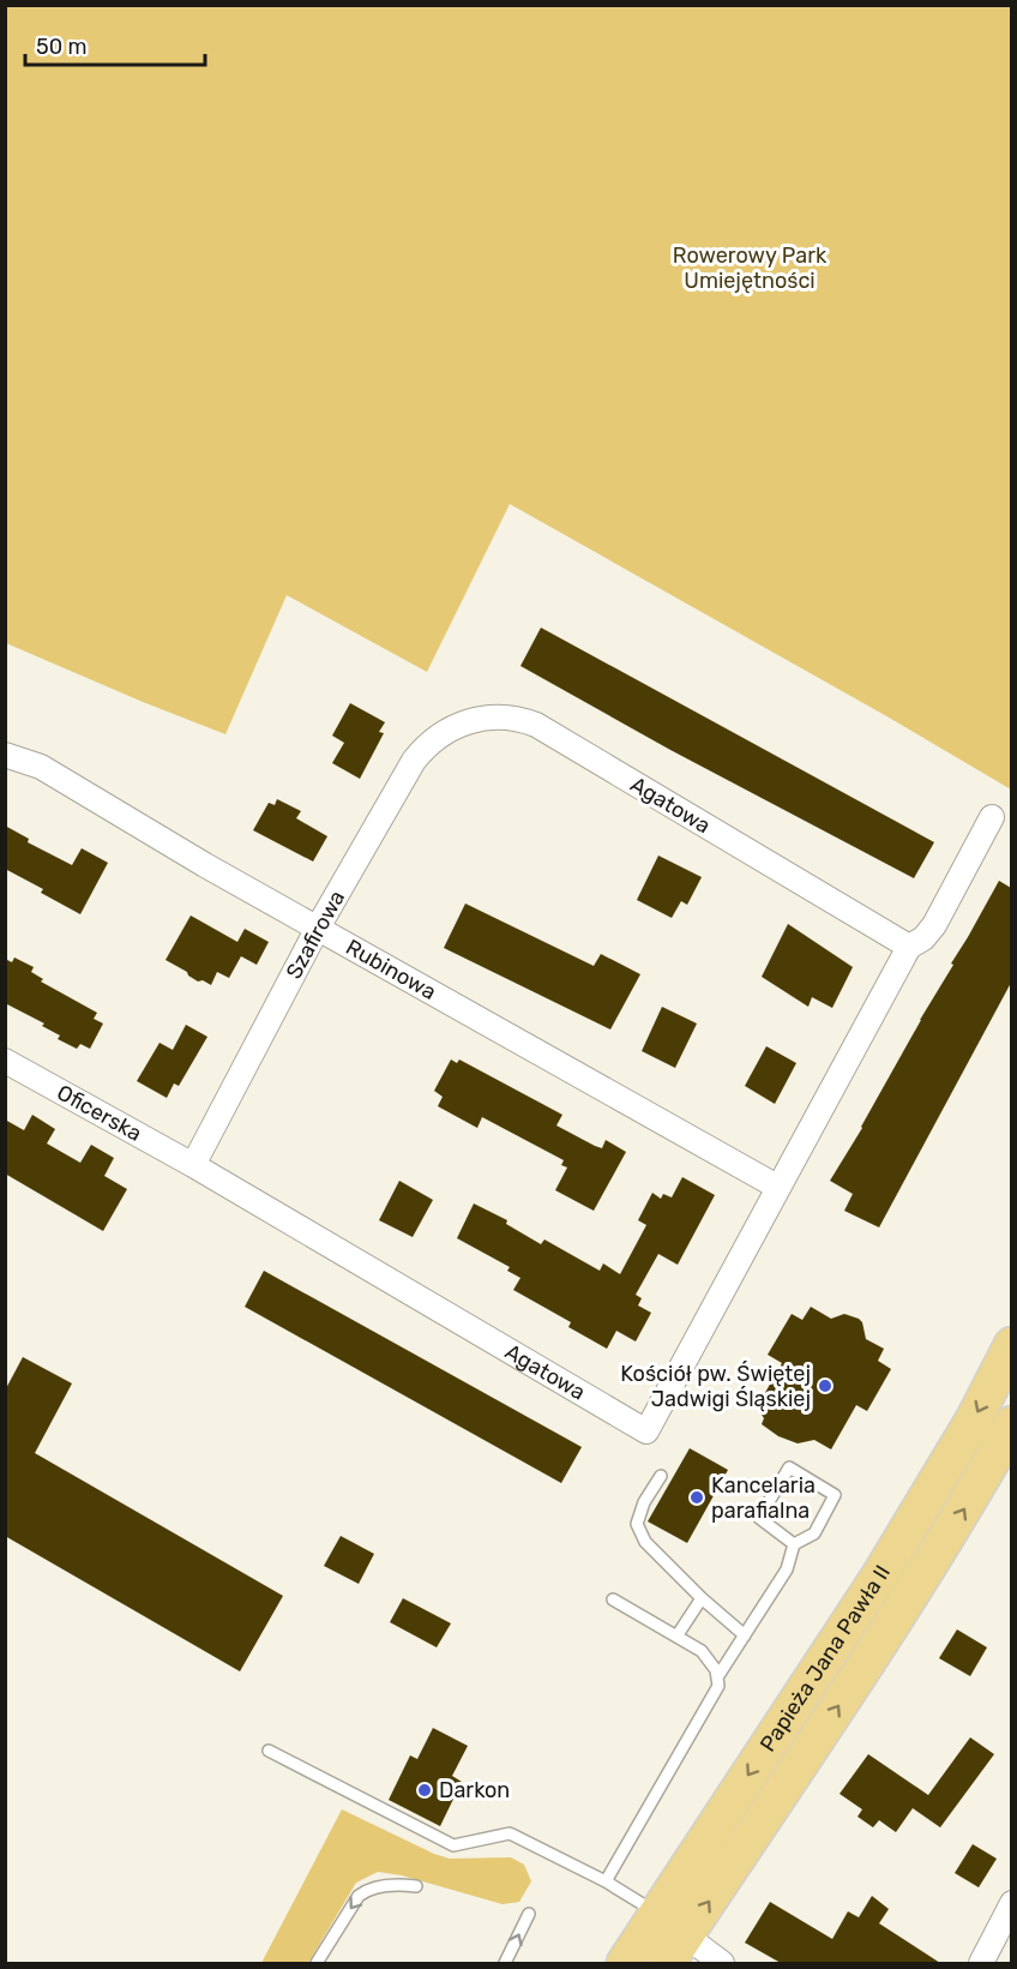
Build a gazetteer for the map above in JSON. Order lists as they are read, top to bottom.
{
  "streets": {
    "main road": ["Papieża Jana Pawła II"],
    "street": [
      "Agatowa",
      "Szafirowa",
      "Rubinowa",
      "Oficerska"
    ]
  },
  "crossings": [
    ["Agatowa", "Szafirowa"],
    ["Agatowa", "Rubinowa"],
    ["Agatowa", "Oficerska"],
    ["Szafirowa", "Rubinowa"],
    ["Szafirowa", "Oficerska"]
  ],
  "parks": ["Rowerowy Park Umiejętności"],
  "places": ["Kościół pw. Świętej Jadwigi Śląskiej", "Kancelaria parafialna", "Darkon"],
  "scale_bar": "50 m"
}
